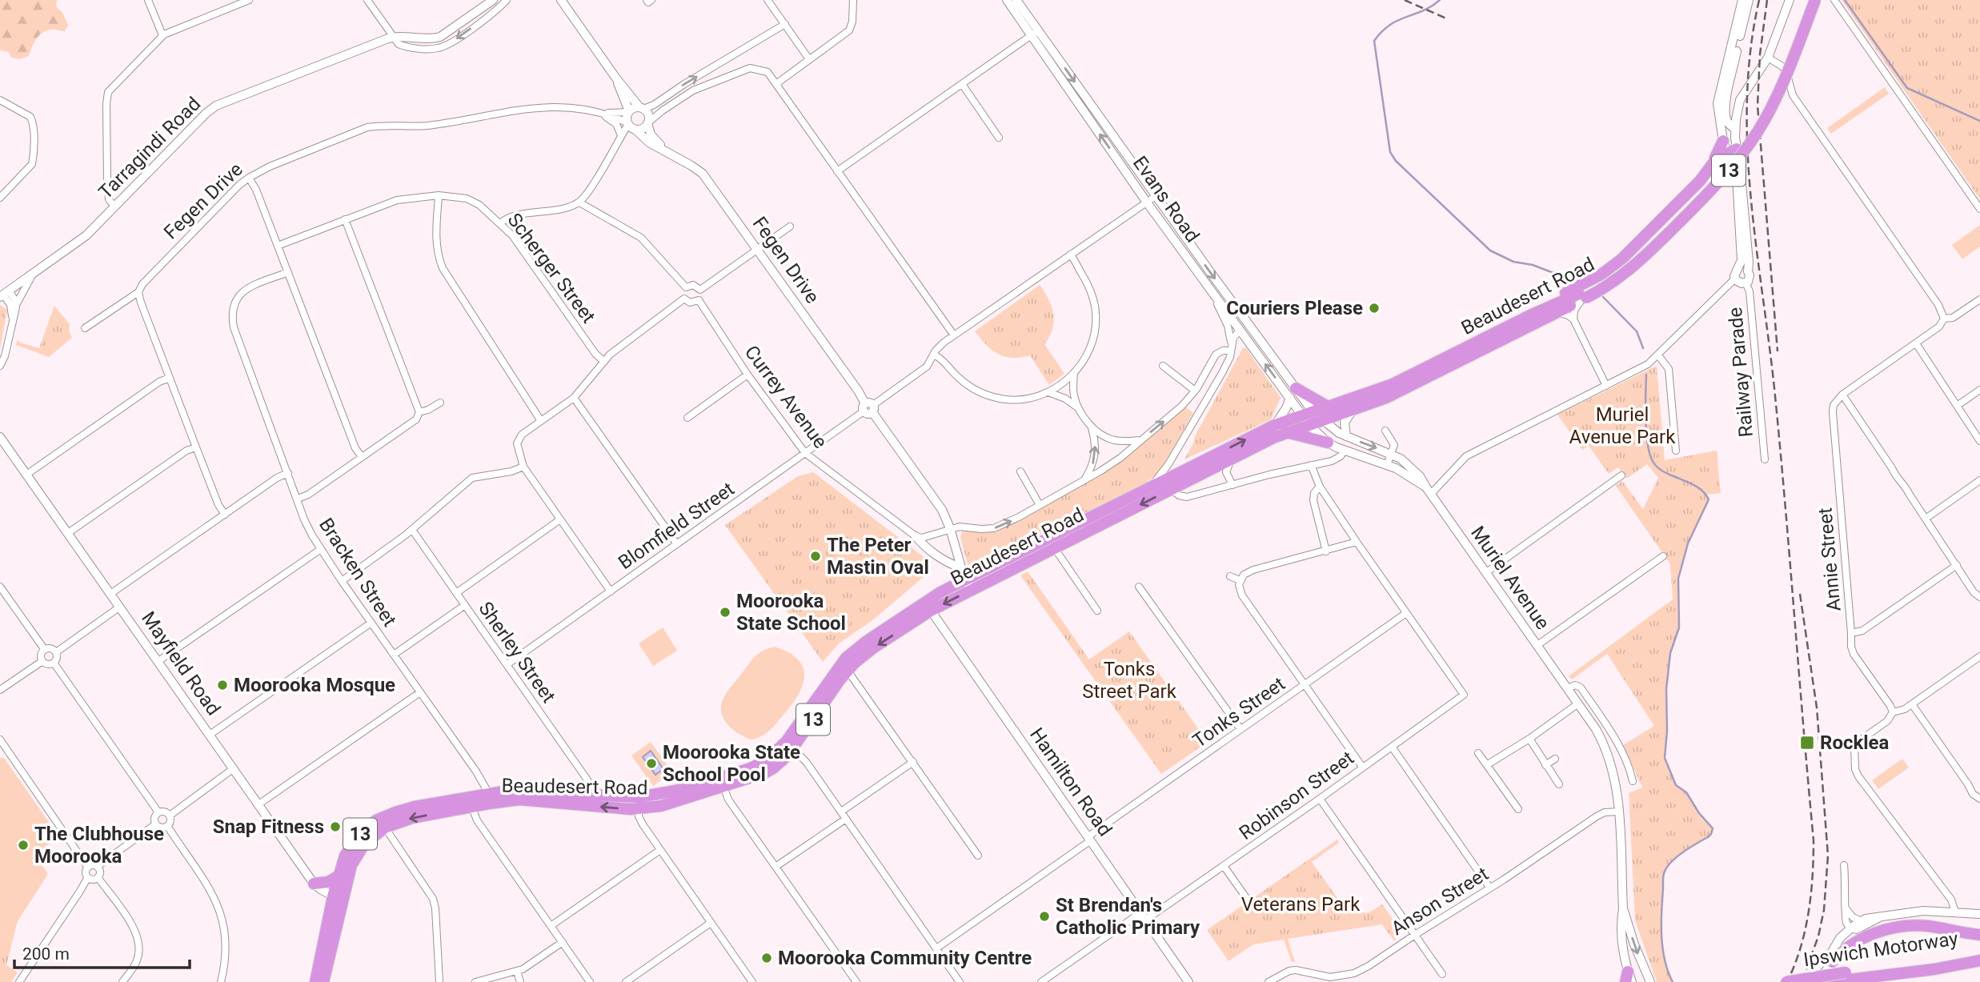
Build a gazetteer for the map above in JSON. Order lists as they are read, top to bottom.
{
  "streets": {
    "highway": ["13", "Beaudesert Road", "Ipswich Motorway"],
    "street": [
      "Tarragindi Road",
      "Evans Road",
      "Fegen Drive",
      "Scherger Street",
      "Railway Parade",
      "Currey Avenue",
      "Blomfield Street",
      "Annie Street",
      "Bracken Street",
      "Muriel Avenue",
      "Sherley Street",
      "Mayfield Road",
      "Tonks Street",
      "Hamilton Road",
      "Robinson Street",
      "Anson Street"
    ]
  },
  "crossings": [
    ["Evans Road", "Beaudesert Road"],
    ["Evans Road", "Blomfield Street"],
    ["Evans Road", "Muriel Avenue"],
    ["Fegen Drive", "Beaudesert Road"],
    ["Fegen Drive", "Blomfield Street"],
    ["Beaudesert Road", "Bracken Street"],
    ["Beaudesert Road", "Muriel Avenue"],
    ["Beaudesert Road", "Sherley Street"],
    ["Beaudesert Road", "Mayfield Road"],
    ["Beaudesert Road", "Hamilton Road"],
    ["Currey Avenue", "Blomfield Street"],
    ["Blomfield Street", "Sherley Street"],
    ["Muriel Avenue", "Anson Street"],
    ["Tonks Street", "Hamilton Road"],
    ["Tonks Street", "Robinson Street"],
    ["Hamilton Road", "Robinson Street"]
  ],
  "parks": ["Muriel Avenue Park", "Tonks Street Park", "Veterans Park"],
  "places": {
    "other": [
      "Couriers Please",
      "The Peter Mastin Oval",
      "Moorooka State School",
      "Moorooka Mosque",
      "Moorooka State School Pool",
      "Snap Fitness",
      "The Clubhouse Moorooka",
      "St Brendan's Catholic Primary",
      "Moorooka Community Centre"
    ],
    "transit": ["Rocklea"]
  },
  "scale_bar": "200 m"
}
